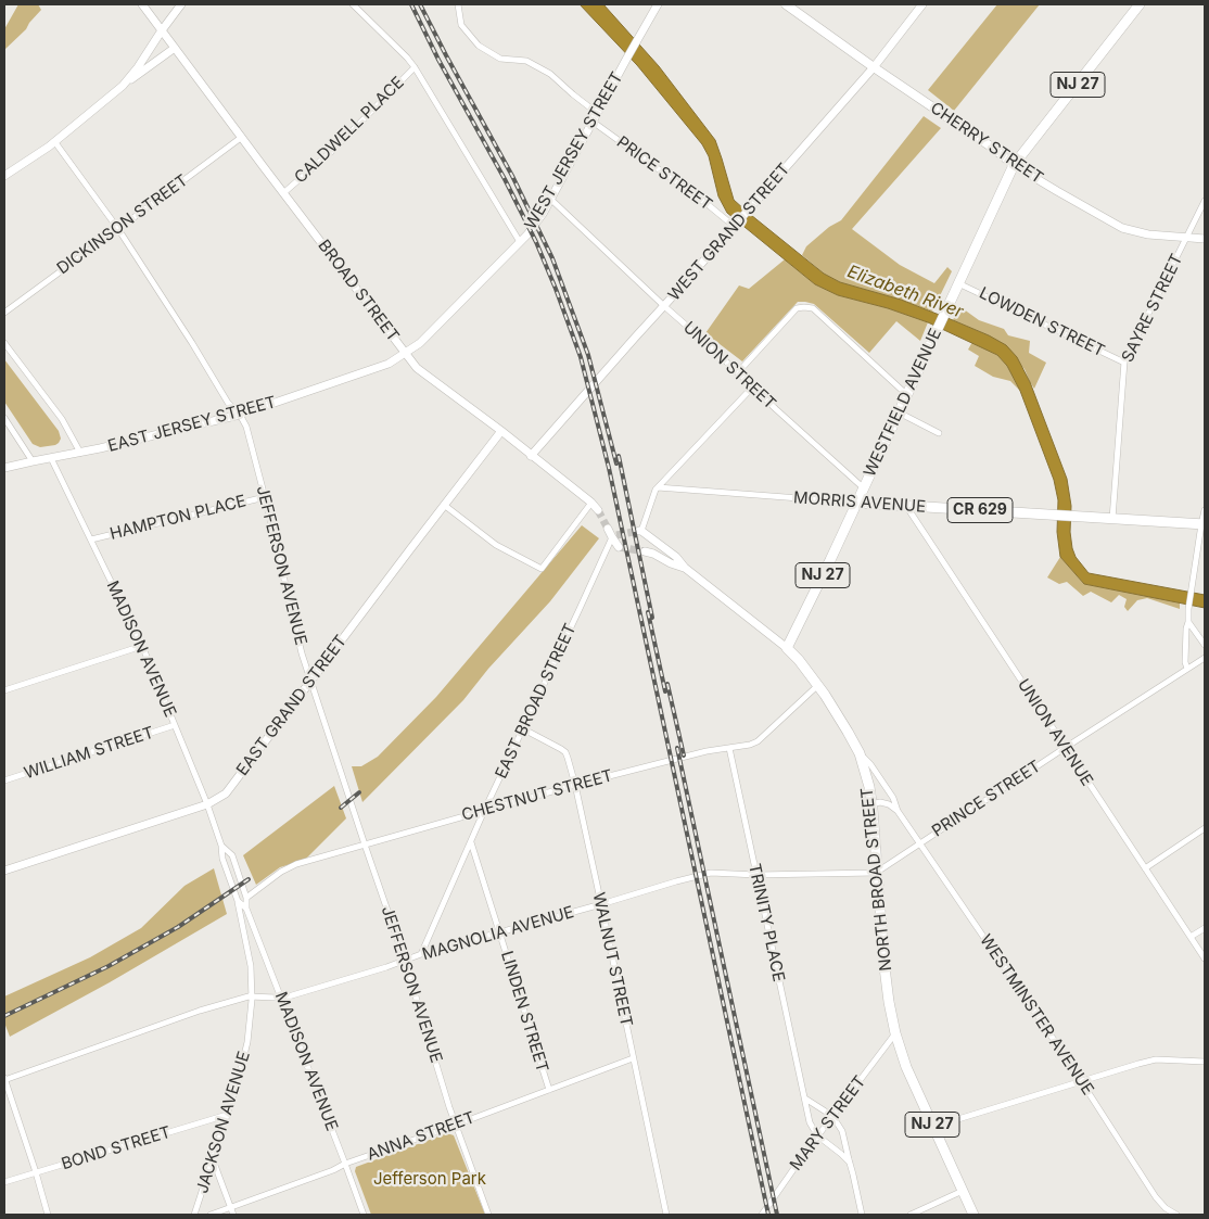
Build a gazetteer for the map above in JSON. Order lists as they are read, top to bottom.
{
  "streets": {
    "main road": [
      "NJ 27",
      "CHERRY STREET",
      "WESTFIELD AVENUE",
      "MORRIS AVENUE",
      "CR 629",
      "NORTH BROAD STREET"
    ],
    "street": [
      "CALDWELL PLACE",
      "WEST JERSEY STREET",
      "PRICE STREET",
      "DICKINSON STREET",
      "WEST GRAND STREET",
      "BROAD STREET",
      "SAYRE STREET",
      "LOWDEN STREET",
      "UNION STREET",
      "EAST JERSEY STREET",
      "HAMPTON PLACE",
      "JEFFERSON AVENUE",
      "MADISON AVENUE",
      "EAST BROAD STREET",
      "EAST GRAND STREET",
      "UNION AVENUE",
      "WILLIAM STREET",
      "CHESTNUT STREET",
      "PRINCE STREET",
      "TRINITY PLACE",
      "MAGNOLIA AVENUE",
      "WALNUT STREET",
      "LINDEN STREET",
      "WESTMINSTER AVENUE",
      "JACKSON AVENUE",
      "MARY STREET",
      "ANNA STREET",
      "BOND STREET"
    ]
  },
  "crossings": [
    ["CALDWELL PLACE", "BROAD STREET"],
    ["CHERRY STREET", "WEST GRAND STREET"],
    ["CHERRY STREET", "SAYRE STREET"],
    ["CHERRY STREET", "WESTFIELD AVENUE"],
    ["WEST JERSEY STREET", "PRICE STREET"],
    ["WEST JERSEY STREET", "BROAD STREET"],
    ["WEST JERSEY STREET", "UNION STREET"],
    ["WEST JERSEY STREET", "EAST JERSEY STREET"],
    ["PRICE STREET", "WEST GRAND STREET"],
    ["DICKINSON STREET", "BROAD STREET"],
    ["DICKINSON STREET", "JEFFERSON AVENUE"],
    ["WEST GRAND STREET", "BROAD STREET"],
    ["WEST GRAND STREET", "UNION STREET"],
    ["BROAD STREET", "EAST JERSEY STREET"],
    ["BROAD STREET", "EAST GRAND STREET"],
    ["SAYRE STREET", "LOWDEN STREET"],
    ["SAYRE STREET", "MORRIS AVENUE"],
    ["LOWDEN STREET", "WESTFIELD AVENUE"],
    ["UNION STREET", "WESTFIELD AVENUE"],
    ["WESTFIELD AVENUE", "MORRIS AVENUE"],
    ["WESTFIELD AVENUE", "NORTH BROAD STREET"],
    ["EAST JERSEY STREET", "JEFFERSON AVENUE"],
    ["EAST JERSEY STREET", "MADISON AVENUE"],
    ["MORRIS AVENUE", "UNION AVENUE"],
    ["HAMPTON PLACE", "JEFFERSON AVENUE"],
    ["HAMPTON PLACE", "MADISON AVENUE"],
    ["JEFFERSON AVENUE", "EAST GRAND STREET"],
    ["JEFFERSON AVENUE", "CHESTNUT STREET"],
    ["JEFFERSON AVENUE", "MAGNOLIA AVENUE"],
    ["JEFFERSON AVENUE", "ANNA STREET"],
    ["MADISON AVENUE", "EAST GRAND STREET"],
    ["MADISON AVENUE", "WILLIAM STREET"],
    ["MADISON AVENUE", "CHESTNUT STREET"],
    ["MADISON AVENUE", "MAGNOLIA AVENUE"],
    ["MADISON AVENUE", "JACKSON AVENUE"],
    ["MADISON AVENUE", "ANNA STREET"],
    ["EAST BROAD STREET", "CHESTNUT STREET"],
    ["EAST BROAD STREET", "MAGNOLIA AVENUE"],
    ["EAST BROAD STREET", "WALNUT STREET"],
    ["EAST BROAD STREET", "LINDEN STREET"],
    ["UNION AVENUE", "PRINCE STREET"],
    ["CHESTNUT STREET", "NORTH BROAD STREET"],
    ["CHESTNUT STREET", "TRINITY PLACE"],
    ["CHESTNUT STREET", "WALNUT STREET"],
    ["PRINCE STREET", "NORTH BROAD STREET"],
    ["PRINCE STREET", "MAGNOLIA AVENUE"],
    ["PRINCE STREET", "WESTMINSTER AVENUE"],
    ["NORTH BROAD STREET", "MAGNOLIA AVENUE"],
    ["NORTH BROAD STREET", "WESTMINSTER AVENUE"],
    ["NORTH BROAD STREET", "MARY STREET"],
    ["TRINITY PLACE", "MAGNOLIA AVENUE"],
    ["TRINITY PLACE", "MARY STREET"],
    ["MAGNOLIA AVENUE", "WALNUT STREET"],
    ["MAGNOLIA AVENUE", "LINDEN STREET"],
    ["MAGNOLIA AVENUE", "JACKSON AVENUE"],
    ["WALNUT STREET", "ANNA STREET"],
    ["LINDEN STREET", "ANNA STREET"],
    ["JACKSON AVENUE", "BOND STREET"]
  ],
  "water": ["Elizabeth River"],
  "parks": ["Jefferson Park"]
}
